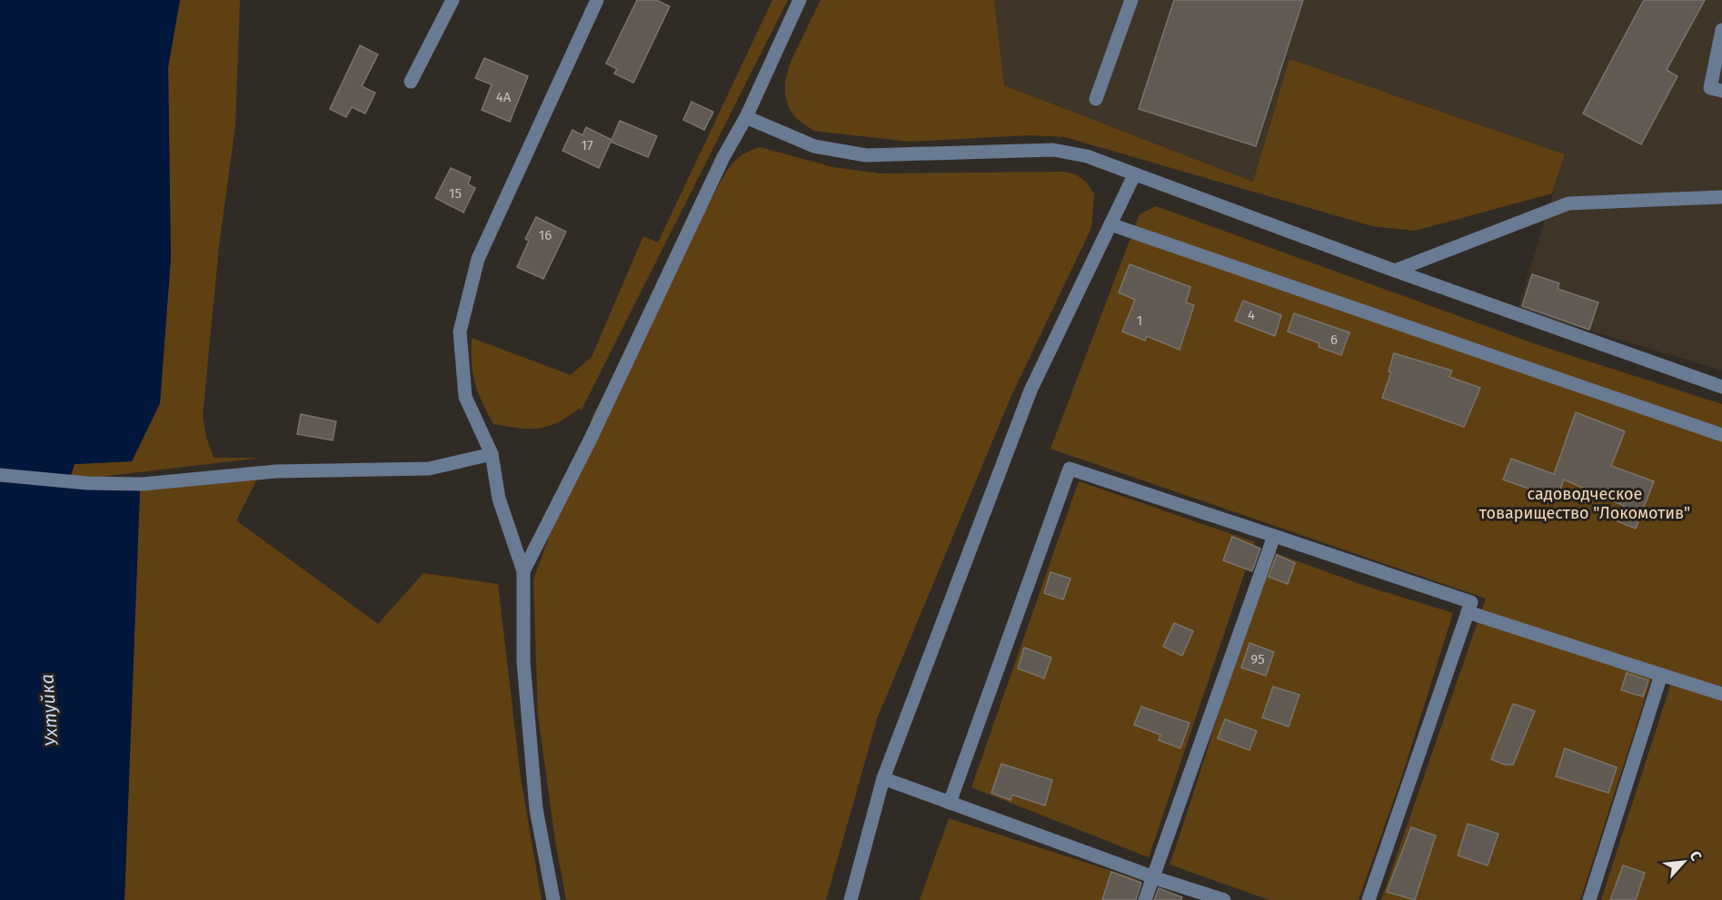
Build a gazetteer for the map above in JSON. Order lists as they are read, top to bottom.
{
  "water": ["Ухтуйка"],
  "parks": ["садоводческое товарищество \"Локомотив\""],
  "house_numbers": [
    "4А",
    "17",
    "15",
    "16",
    "4",
    "1",
    "6",
    "95"
  ],
  "north": "top right"
}
